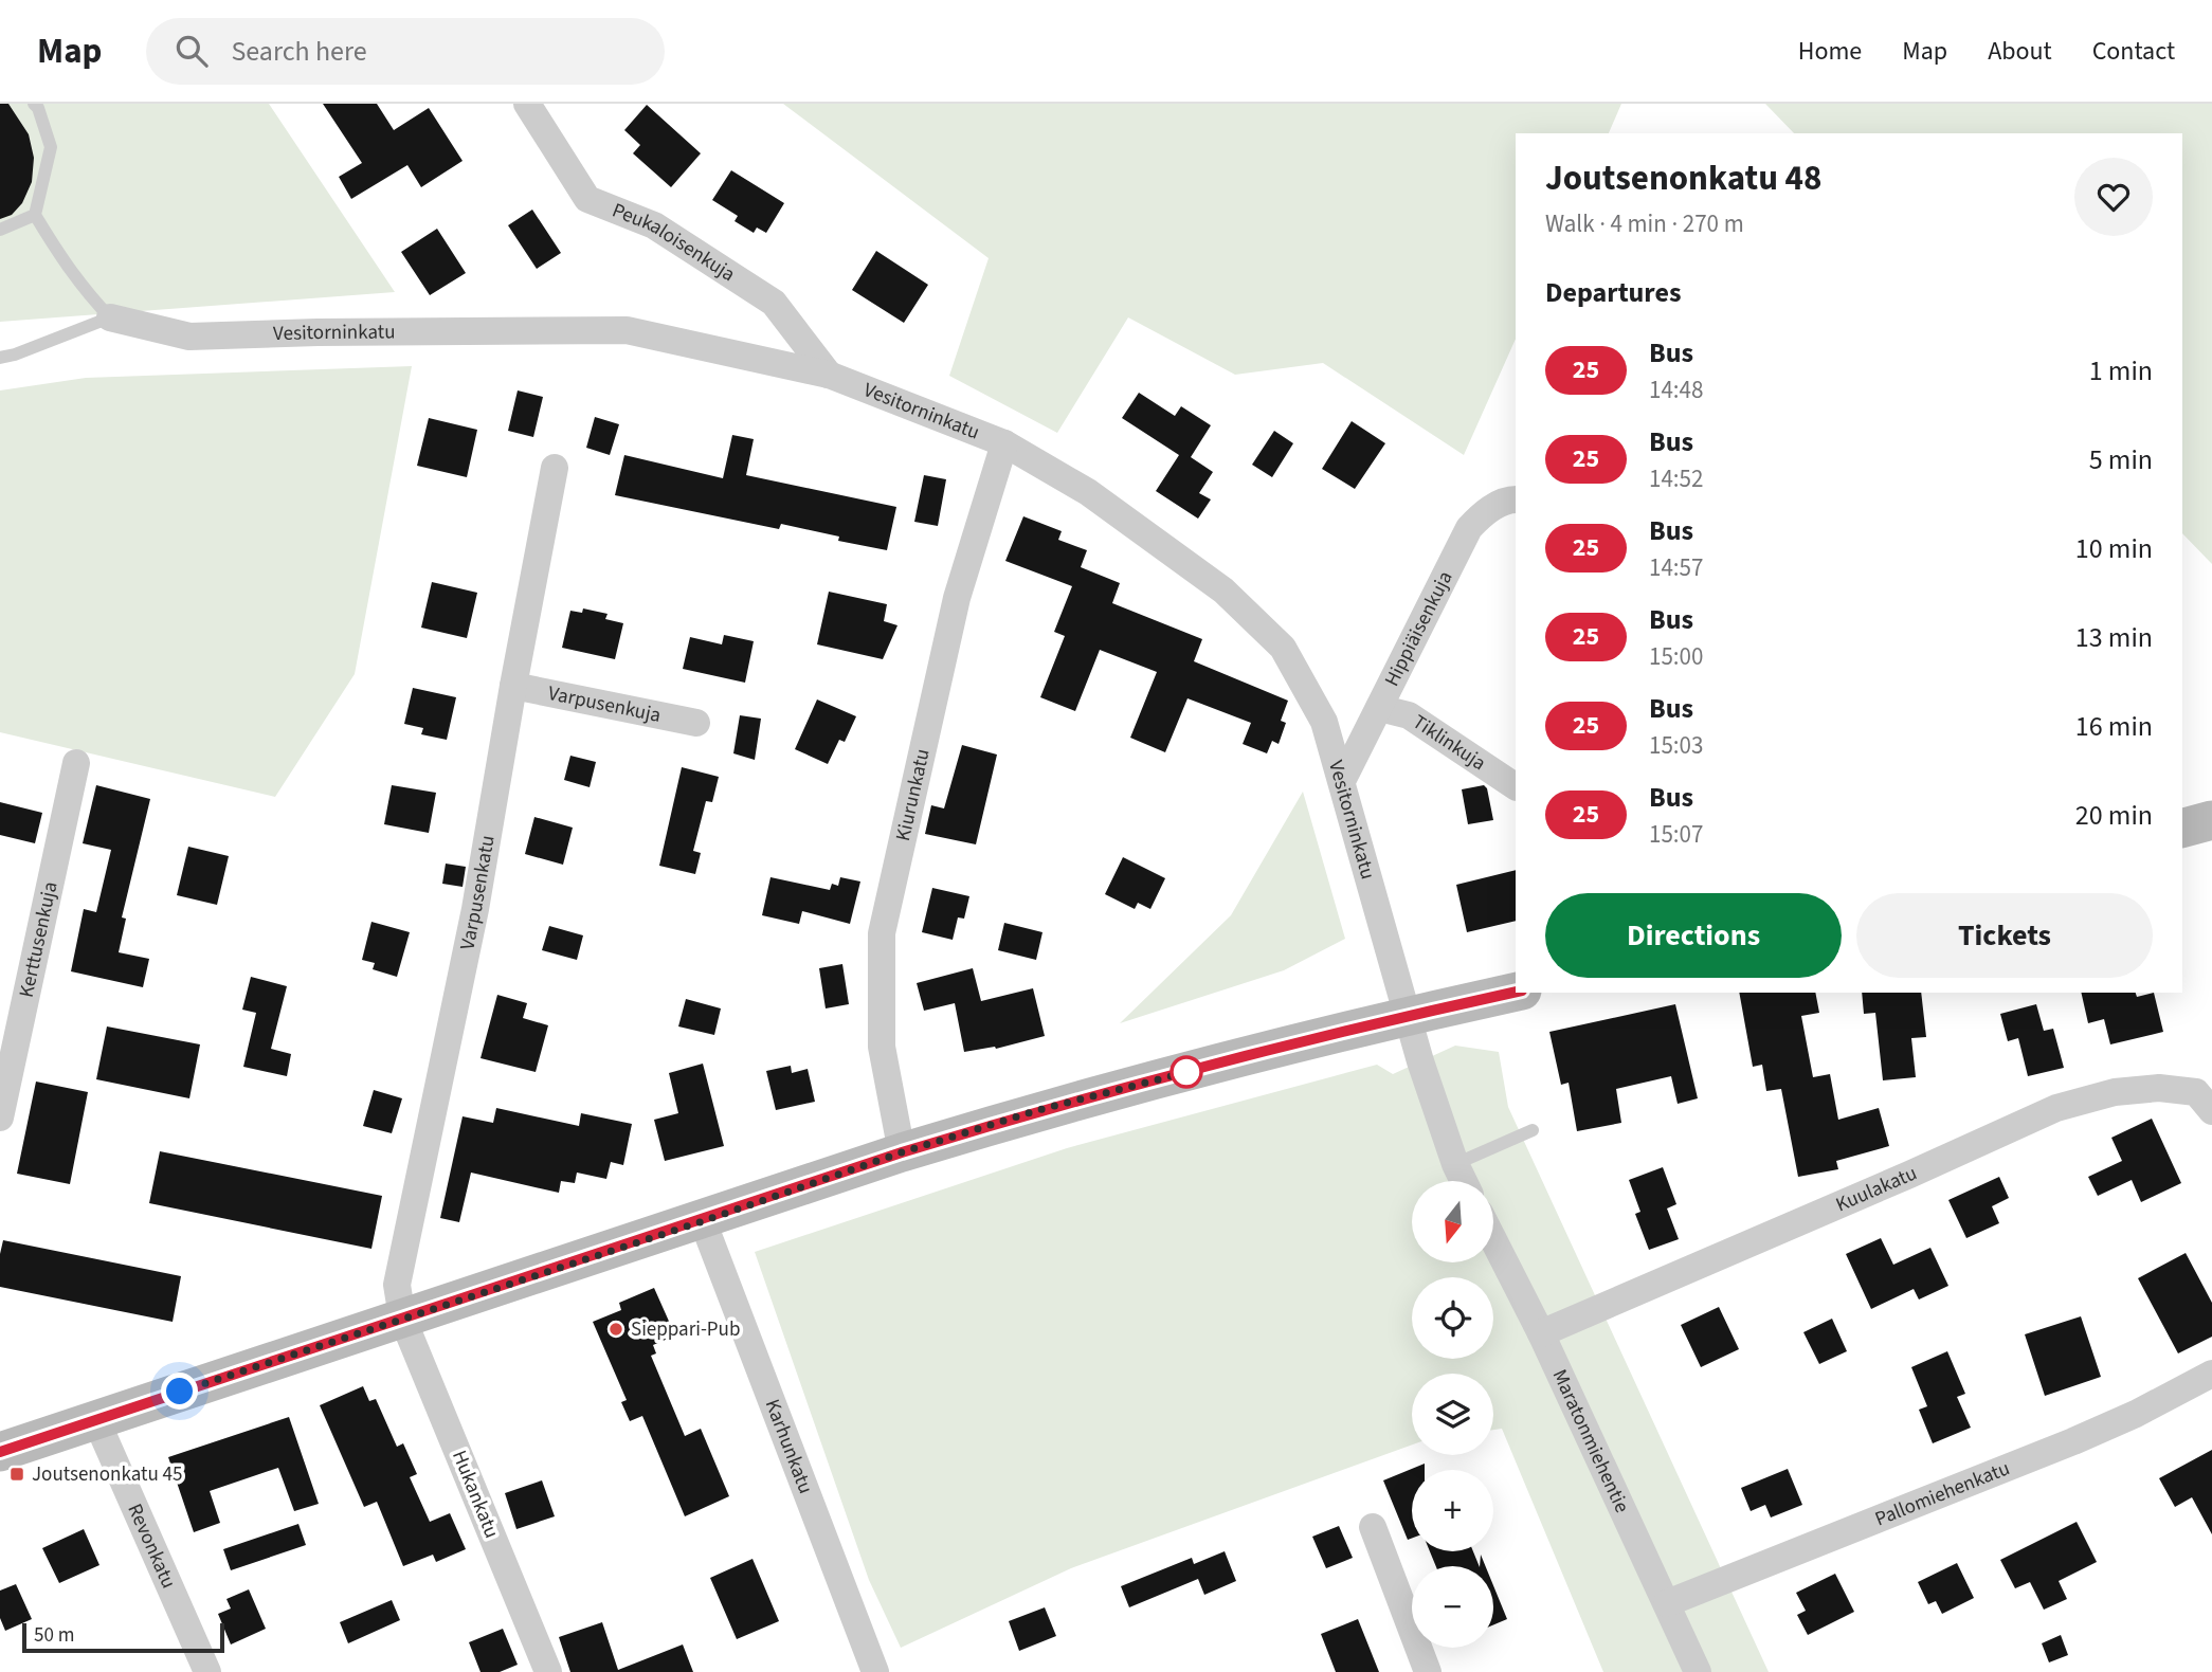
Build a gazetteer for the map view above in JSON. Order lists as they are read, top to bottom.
{
  "streets": {
    "street": [
      "Peukaloisenkuja",
      "Vesitorninkatu",
      "Hippiäisenkuja",
      "Varpusenkuja",
      "Tiklinkuja",
      "Kiurunkatu",
      "Varpusenkatu",
      "Kerttusenkuja",
      "Kuulakatu",
      "Maratonmiehentie",
      "Karhunkatu",
      "Pallomiehenkatu",
      "Hukankatu",
      "Revonkatu"
    ]
  },
  "crossings": [
    ["Peukaloisenkuja", "Vesitorninkatu"],
    ["Vesitorninkatu", "Hippiäisenkuja"],
    ["Vesitorninkatu", "Kiurunkatu"],
    ["Hippiäisenkuja", "Tiklinkuja"],
    ["Varpusenkuja", "Varpusenkatu"],
    ["Varpusenkatu", "Hukankatu"],
    ["Kuulakatu", "Maratonmiehentie"],
    ["Maratonmiehentie", "Pallomiehenkatu"]
  ],
  "places": {
    "other": ["Sieppari-Pub"],
    "transit": ["Joutsenonkatu 45"]
  },
  "lines": ["bus line 25"],
  "scale_bar": "50 m",
  "north": "bottom",
  "page": {
    "header": "Map",
    "search": "Search here",
    "nav": [
      "Home",
      "Map",
      "About",
      "Contact"
    ],
    "heading": [
      ["Joutsenonkatu 48", "Walk · 4 min · 270 m"],
      "Departures"
    ],
    "list": [
      {
        "mark": "25",
        "name": "Bus",
        "note": "14:48",
        "value": "1 min"
      },
      {
        "mark": "25",
        "name": "Bus",
        "note": "14:52",
        "value": "5 min"
      },
      {
        "mark": "25",
        "name": "Bus",
        "note": "14:57",
        "value": "10 min"
      },
      {
        "mark": "25",
        "name": "Bus",
        "note": "15:00",
        "value": "13 min"
      },
      {
        "mark": "25",
        "name": "Bus",
        "note": "15:03",
        "value": "16 min"
      },
      {
        "mark": "25",
        "name": "Bus",
        "note": "15:07",
        "value": "20 min"
      }
    ],
    "buttons": ["Directions", "Tickets"],
    "map_buttons": ["+", "−"],
    "scale": "50 m"
  }
}
